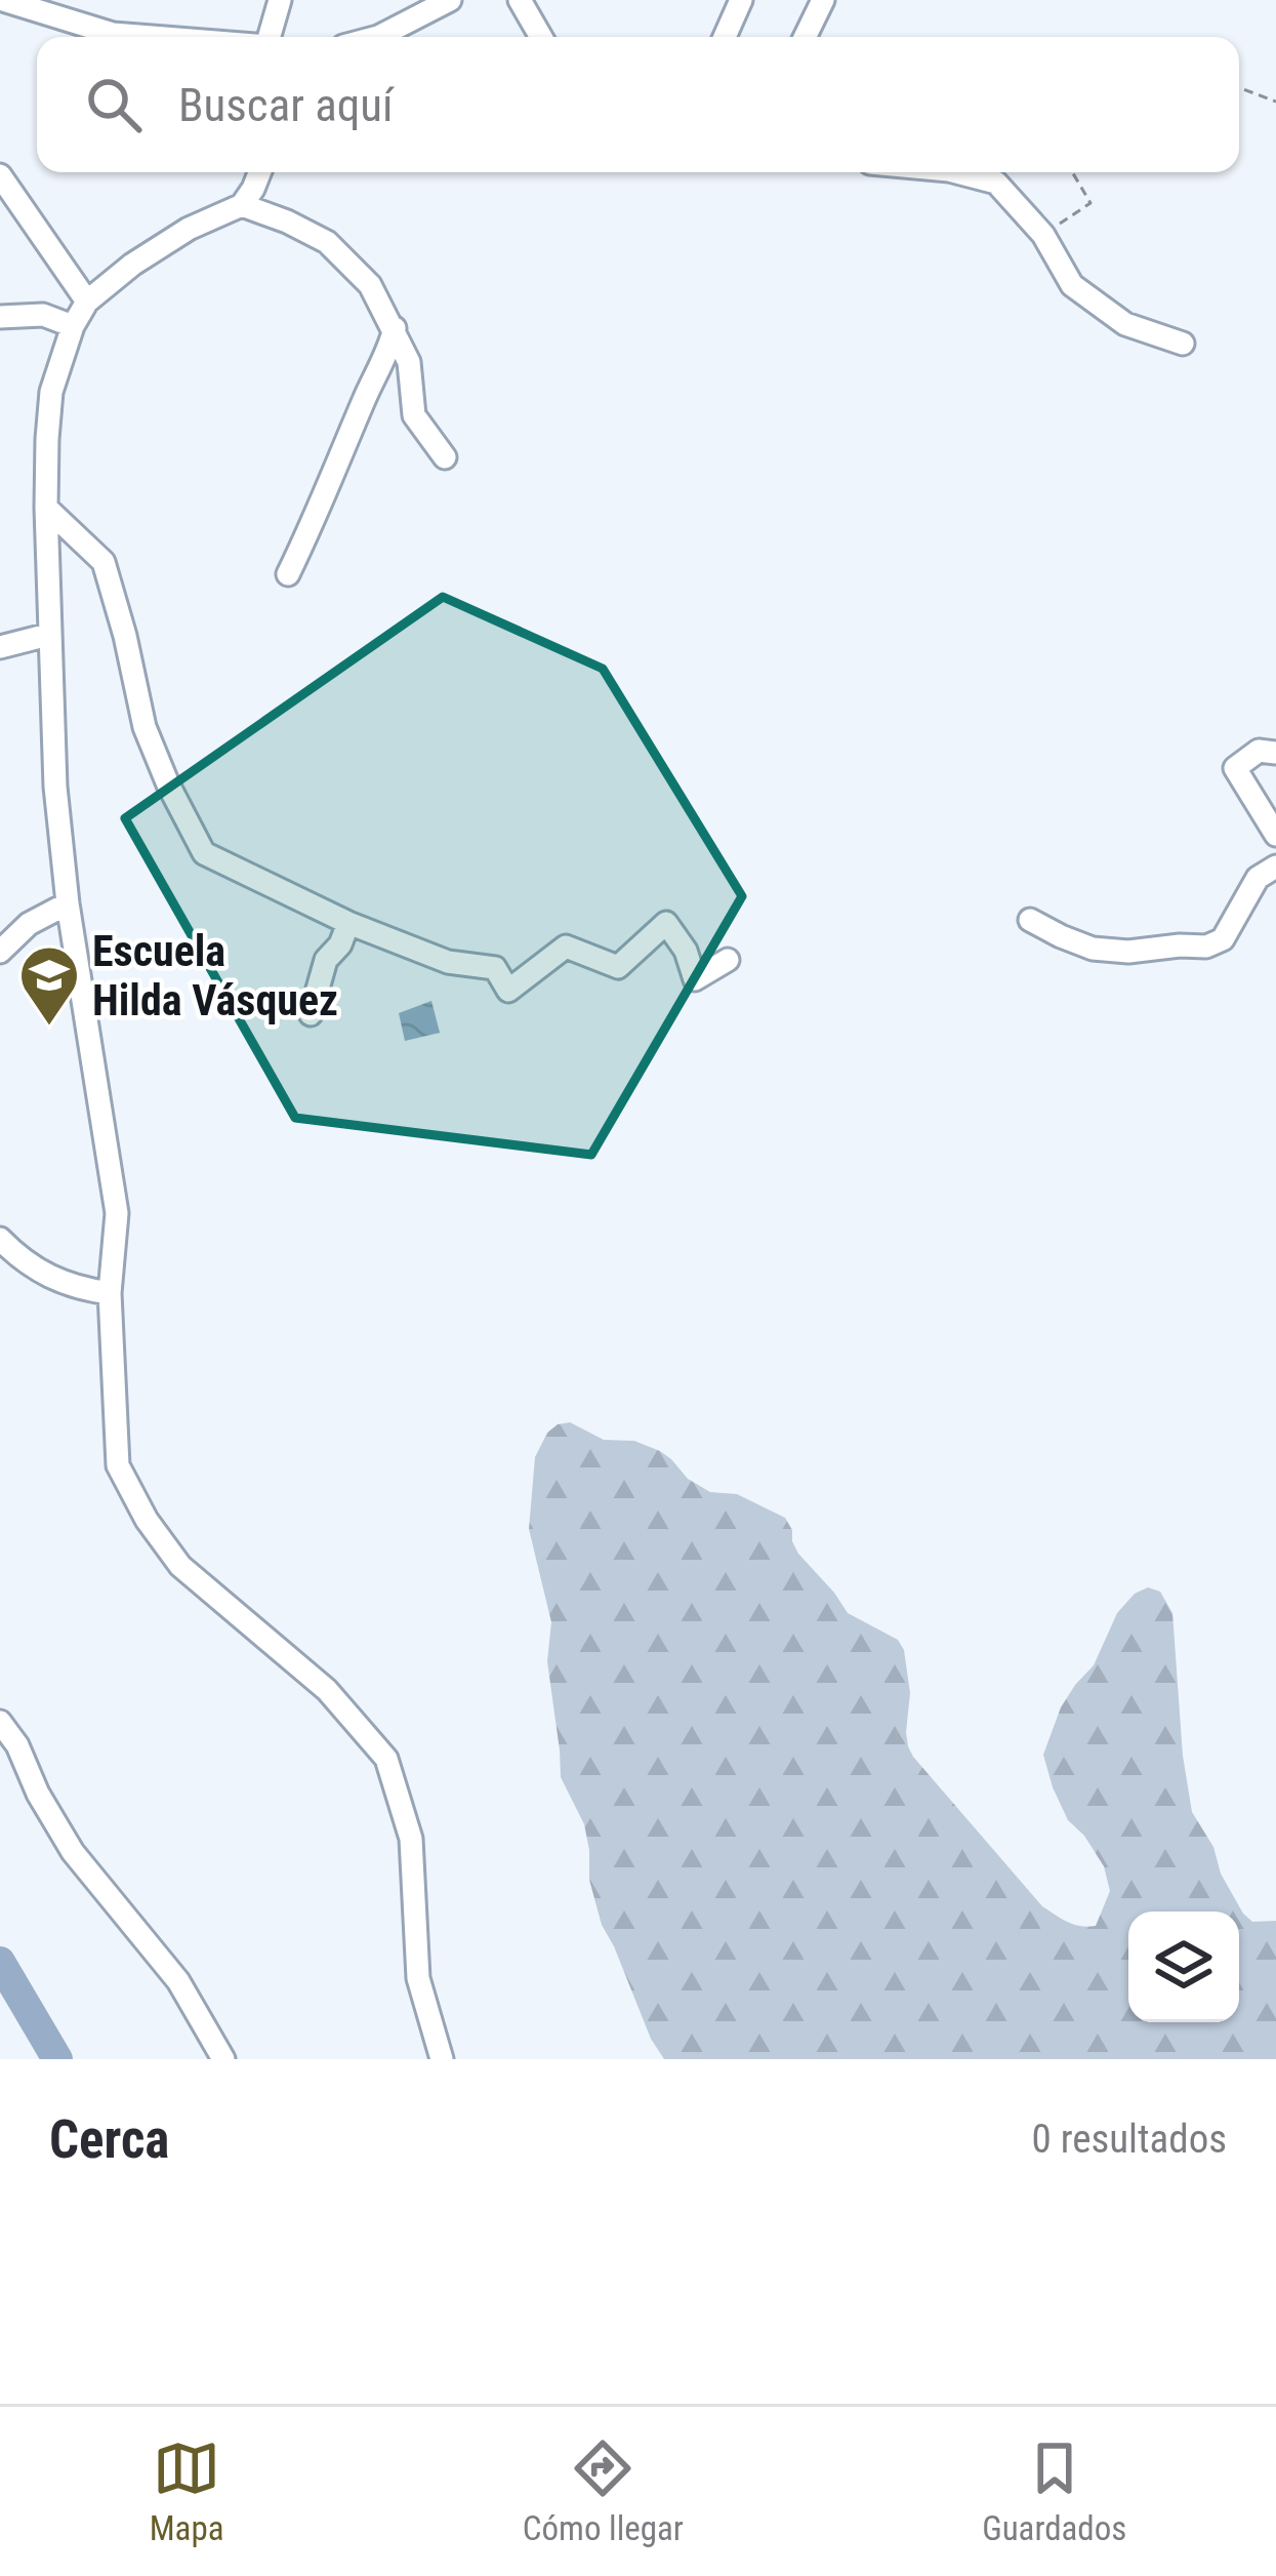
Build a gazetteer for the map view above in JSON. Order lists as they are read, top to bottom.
{
  "places": {
    "school or university": ["Escuela Hilda Vásquez"]
  },
  "page": {
    "search": "Buscar aquí",
    "heading": ["Cerca", "0 resultados"],
    "nav": ["Mapa", "Cómo llegar", "Guardados"]
  }
}
